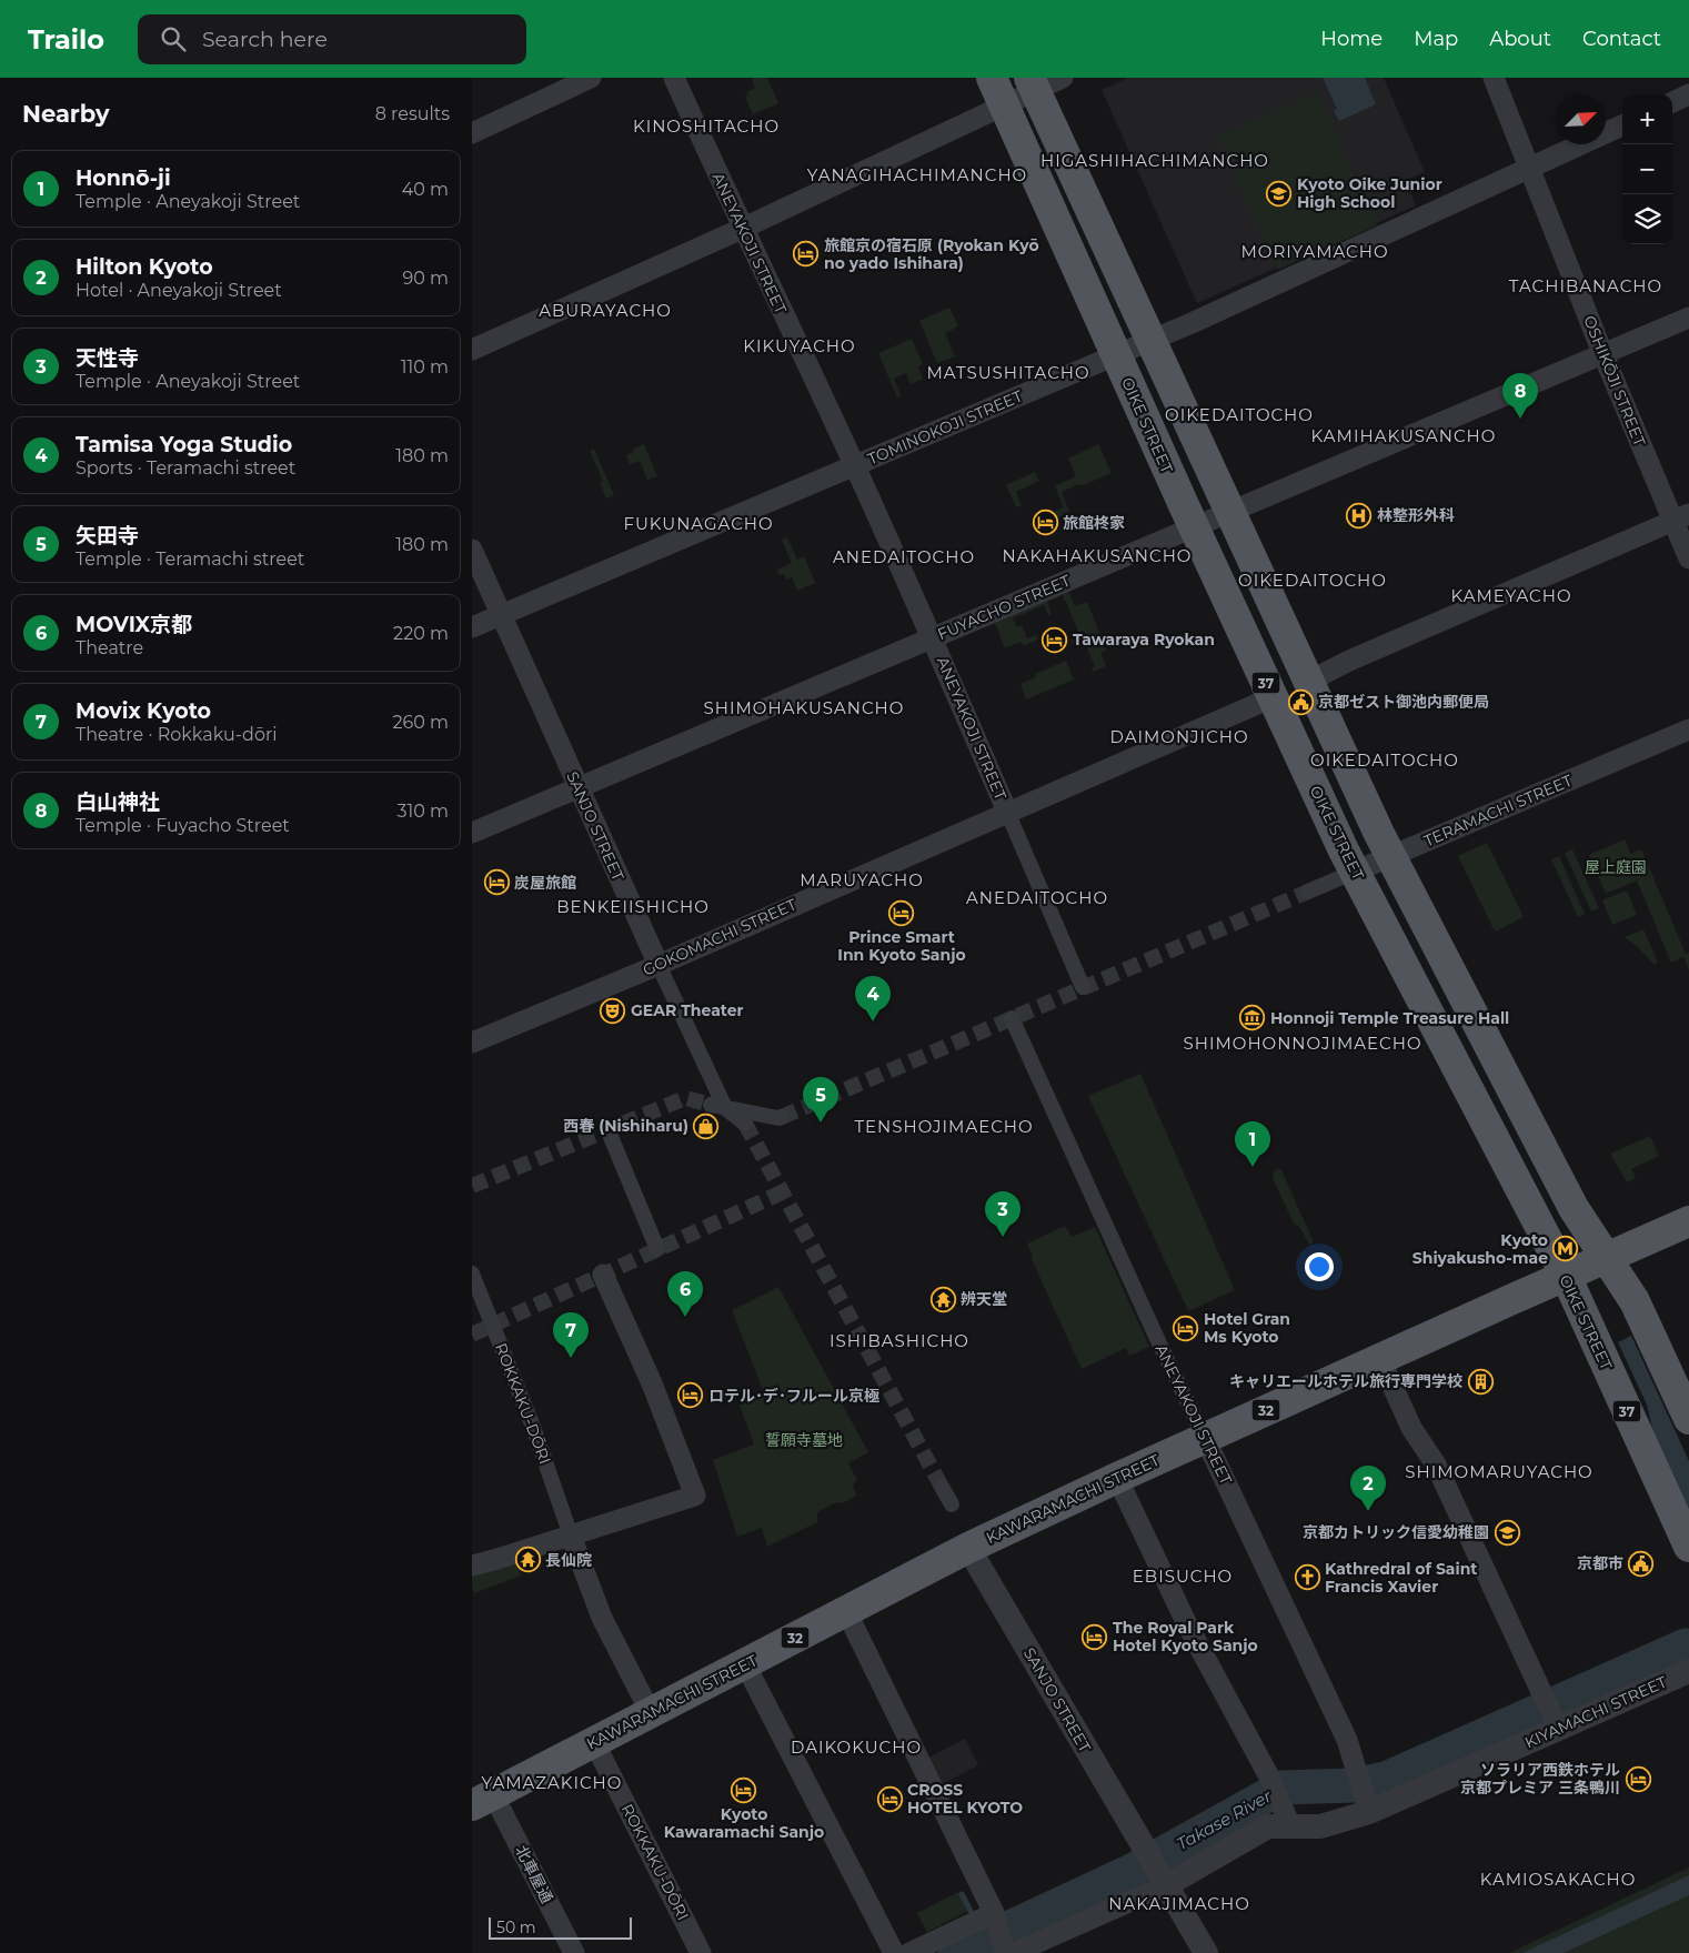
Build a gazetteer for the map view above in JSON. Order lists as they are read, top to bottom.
{
  "streets": {
    "main road": [
      "OIKE STREET",
      "37",
      "32",
      "KAWARAMACHI STREET"
    ],
    "street": [
      "ANEYAKOJI STREET",
      "OSHIKŌJI STREET",
      "TOMINOKOJI STREET",
      "FUYACHO STREET",
      "TERAMACHI STREET",
      "SANJO STREET",
      "GOKOMACHI STREET",
      "ROKKAKU-DŌRI",
      "KIYAMACHI STREET",
      "北車屋通"
    ]
  },
  "crossings": [
    ["ANEYAKOJI STREET", "TOMINOKOJI STREET"],
    ["ANEYAKOJI STREET", "FUYACHO STREET"],
    ["ANEYAKOJI STREET", "GOKOMACHI STREET"],
    ["ANEYAKOJI STREET", "KAWARAMACHI STREET"],
    ["ANEYAKOJI STREET", "KIYAMACHI STREET"],
    ["OSHIKŌJI STREET", "TOMINOKOJI STREET"],
    ["OSHIKŌJI STREET", "FUYACHO STREET"],
    ["OIKE STREET", "TOMINOKOJI STREET"],
    ["OIKE STREET", "FUYACHO STREET"],
    ["OIKE STREET", "TERAMACHI STREET"],
    ["OIKE STREET", "GOKOMACHI STREET"],
    ["OIKE STREET", "KAWARAMACHI STREET"],
    ["TOMINOKOJI STREET", "37"],
    ["TOMINOKOJI STREET", "SANJO STREET"],
    ["FUYACHO STREET", "37"],
    ["FUYACHO STREET", "SANJO STREET"],
    ["37", "TERAMACHI STREET"],
    ["37", "KAWARAMACHI STREET"],
    ["SANJO STREET", "GOKOMACHI STREET"],
    ["SANJO STREET", "KAWARAMACHI STREET"],
    ["SANJO STREET", "KIYAMACHI STREET"],
    ["ROKKAKU-DŌRI", "KAWARAMACHI STREET"],
    ["KAWARAMACHI STREET", "北車屋通"]
  ],
  "districts": [
    "KINOSHITACHO",
    "HIGASHIHACHIMANCHO",
    "YANAGIHACHIMANCHO",
    "MORIYAMACHO",
    "TACHIBANACHO",
    "ABURAYACHO",
    "KIKUYACHO",
    "MATSUSHITACHO",
    "OIKEDAITOCHO",
    "KAMIHAKUSANCHO",
    "FUKUNAGACHO",
    "NAKAHAKUSANCHO",
    "ANEDAITOCHO",
    "OIKEDAITOCHO",
    "KAMEYACHO",
    "SHIMOHAKUSANCHO",
    "DAIMONJICHO",
    "OIKEDAITOCHO",
    "MARUYACHO",
    "ANEDAITOCHO",
    "BENKEIISHICHO",
    "SHIMOHONNOJIMAECHO",
    "TENSHOJIMAECHO",
    "ISHIBASHICHO",
    "SHIMOMARUYACHO",
    "EBISUCHO",
    "DAIKOKUCHO",
    "YAMAZAKICHO",
    "KAMIOSAKACHO",
    "NAKAJIMACHO"
  ],
  "water": ["Takase River"],
  "parks": ["屋上庭園", "誓願寺墓地"],
  "places": {
    "school or university": ["Kyoto Oike Junior High School", "京都カトリック信愛幼稚園"],
    "hotel": [
      "旅館京の宿石原 (Ryokan Kyō no yado Ishihara)",
      "旅館柊家",
      "Tawaraya Ryokan",
      "炭屋旅館",
      "Prince Smart Inn Kyoto Sanjo",
      "Hotel Gran Ms Kyoto",
      "ロテル･デ･フルール京極",
      "The Royal Park Hotel Kyoto Sanjo",
      "ソラリア西鉄ホテル 京都プレミア 三条鴨川",
      "Kyoto Kawaramachi Sanjo",
      "CROSS HOTEL KYOTO"
    ],
    "hospital": ["林整形外科"],
    "public building": ["京都ゼスト御池内郵便局", "京都市"],
    "theatre": ["GEAR Theater"],
    "museum": ["Honnoji Temple Treasure Hall"],
    "shop": ["西春 (Nishiharu)"],
    "metro station": ["Kyoto Shiyakusho-mae"],
    "temple": ["辨天堂", "長仙院"],
    "building": ["キャリエールホテル旅行専門学校"],
    "church": ["Kathredral of Saint Francis Xavier"]
  },
  "scale_bar": "50 m",
  "north": "top right",
  "page": {
    "header": "Trailo",
    "search": "Search here",
    "nav": [
      "Home",
      "Map",
      "About",
      "Contact"
    ],
    "heading": ["Nearby", "8 results"],
    "map_buttons": ["+", "−"],
    "list": [
      {
        "mark": "1",
        "name": "Honnō-ji",
        "note": "Temple · Aneyakoji Street",
        "value": "40 m"
      },
      {
        "mark": "2",
        "name": "Hilton Kyoto",
        "note": "Hotel · Aneyakoji Street",
        "value": "90 m"
      },
      {
        "mark": "3",
        "name": "天性寺",
        "note": "Temple · Aneyakoji Street",
        "value": "110 m"
      },
      {
        "mark": "4",
        "name": "Tamisa Yoga Studio",
        "note": "Sports · Teramachi street",
        "value": "180 m"
      },
      {
        "mark": "5",
        "name": "矢田寺",
        "note": "Temple · Teramachi street",
        "value": "180 m"
      },
      {
        "mark": "6",
        "name": "MOVIX京都",
        "note": "Theatre",
        "value": "220 m"
      },
      {
        "mark": "7",
        "name": "Movix Kyoto",
        "note": "Theatre · Rokkaku-dōri",
        "value": "260 m"
      },
      {
        "mark": "8",
        "name": "白山神社",
        "note": "Temple · Fuyacho Street",
        "value": "310 m"
      }
    ],
    "pins": [
      "8",
      "4",
      "5",
      "1",
      "3",
      "6",
      "7",
      "2"
    ],
    "scale": "50 m"
  }
}
